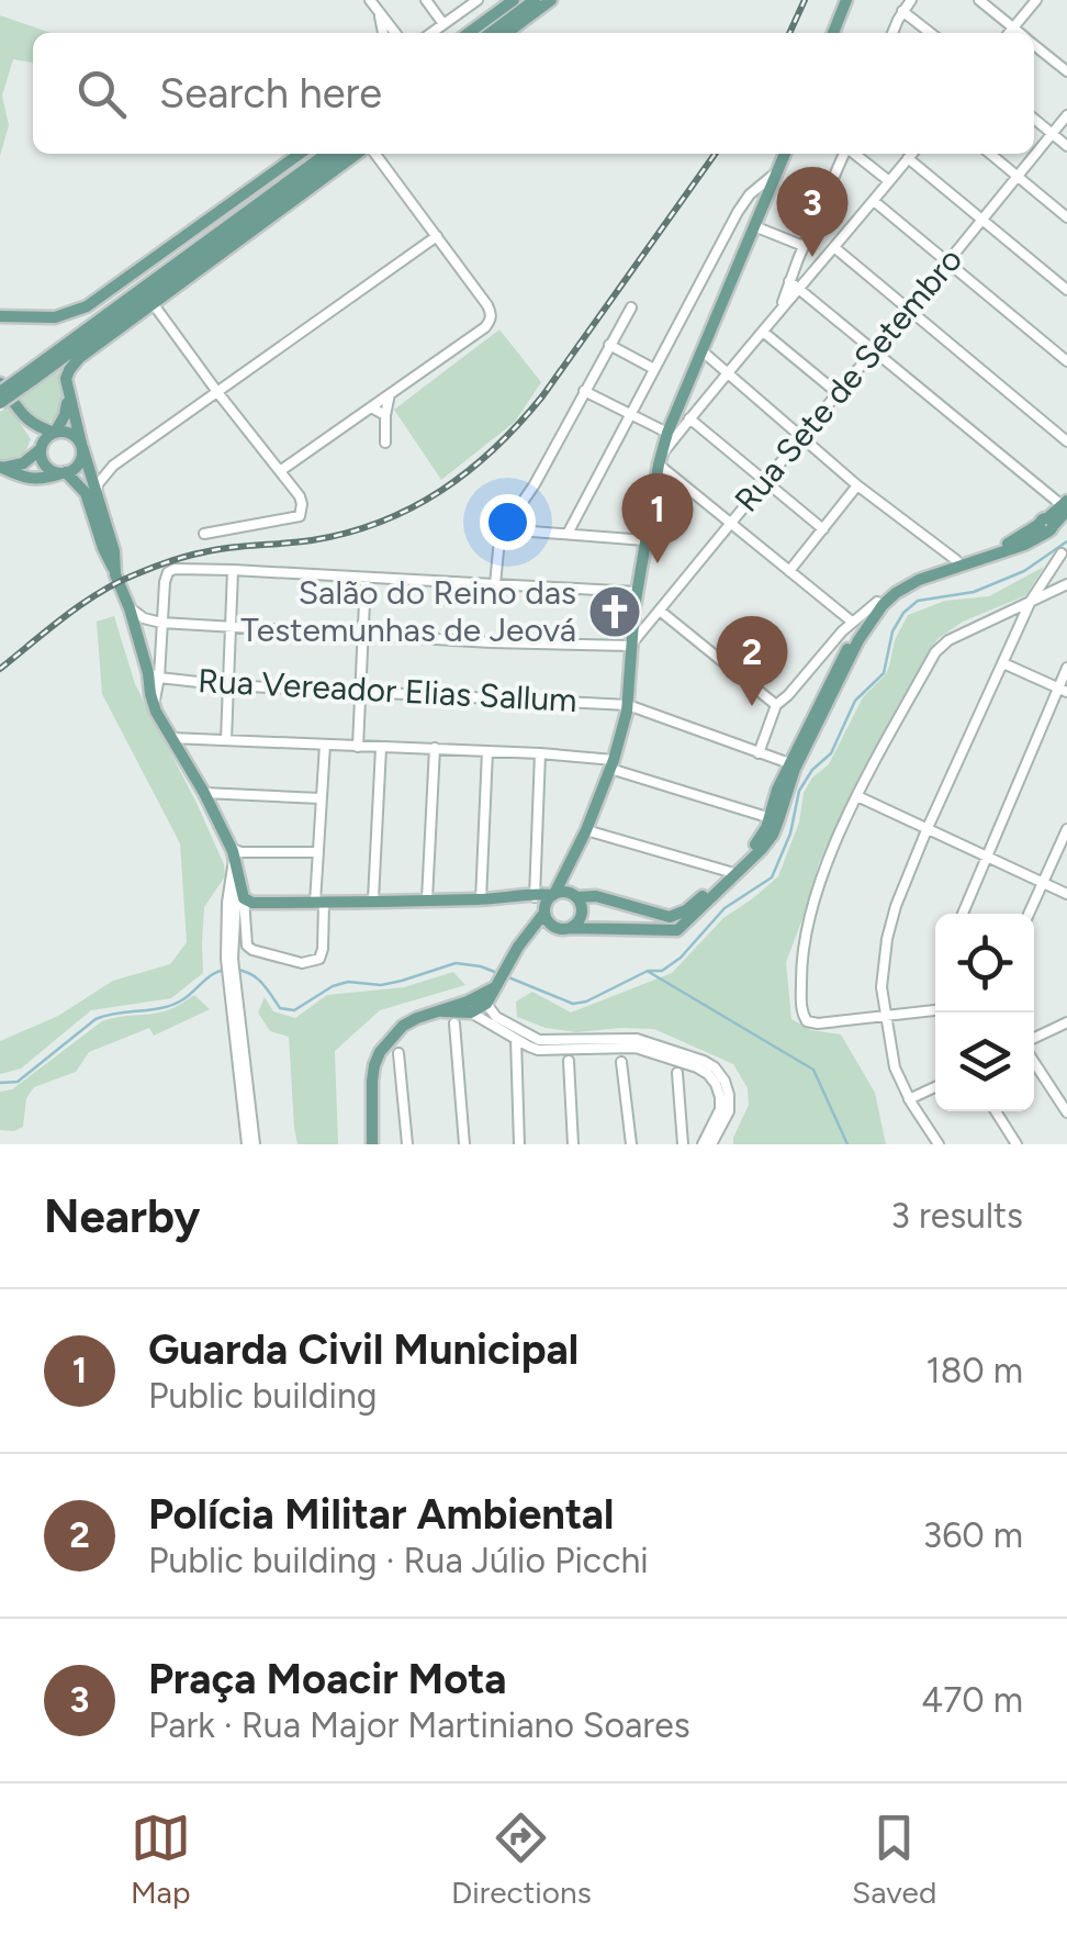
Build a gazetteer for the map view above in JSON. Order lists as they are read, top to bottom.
{
  "streets": {
    "street": ["Rua Sete de Setembro", "Rua Vereador Elias Sallum"]
  },
  "places": {
    "church": ["Salão do Reino das Testemunhas de Jeová"]
  },
  "page": {
    "search": "Search here",
    "pins": ["3", "1", "2"],
    "heading": ["Nearby", "3 results"],
    "list": [
      {
        "mark": "1",
        "name": "Guarda Civil Municipal",
        "note": "Public building",
        "value": "180 m"
      },
      {
        "mark": "2",
        "name": "Polícia Militar Ambiental",
        "note": "Public building · Rua Júlio Picchi",
        "value": "360 m"
      },
      {
        "mark": "3",
        "name": "Praça Moacir Mota",
        "note": "Park · Rua Major Martiniano Soares",
        "value": "470 m"
      }
    ],
    "nav": ["Map", "Directions", "Saved"]
  }
}
